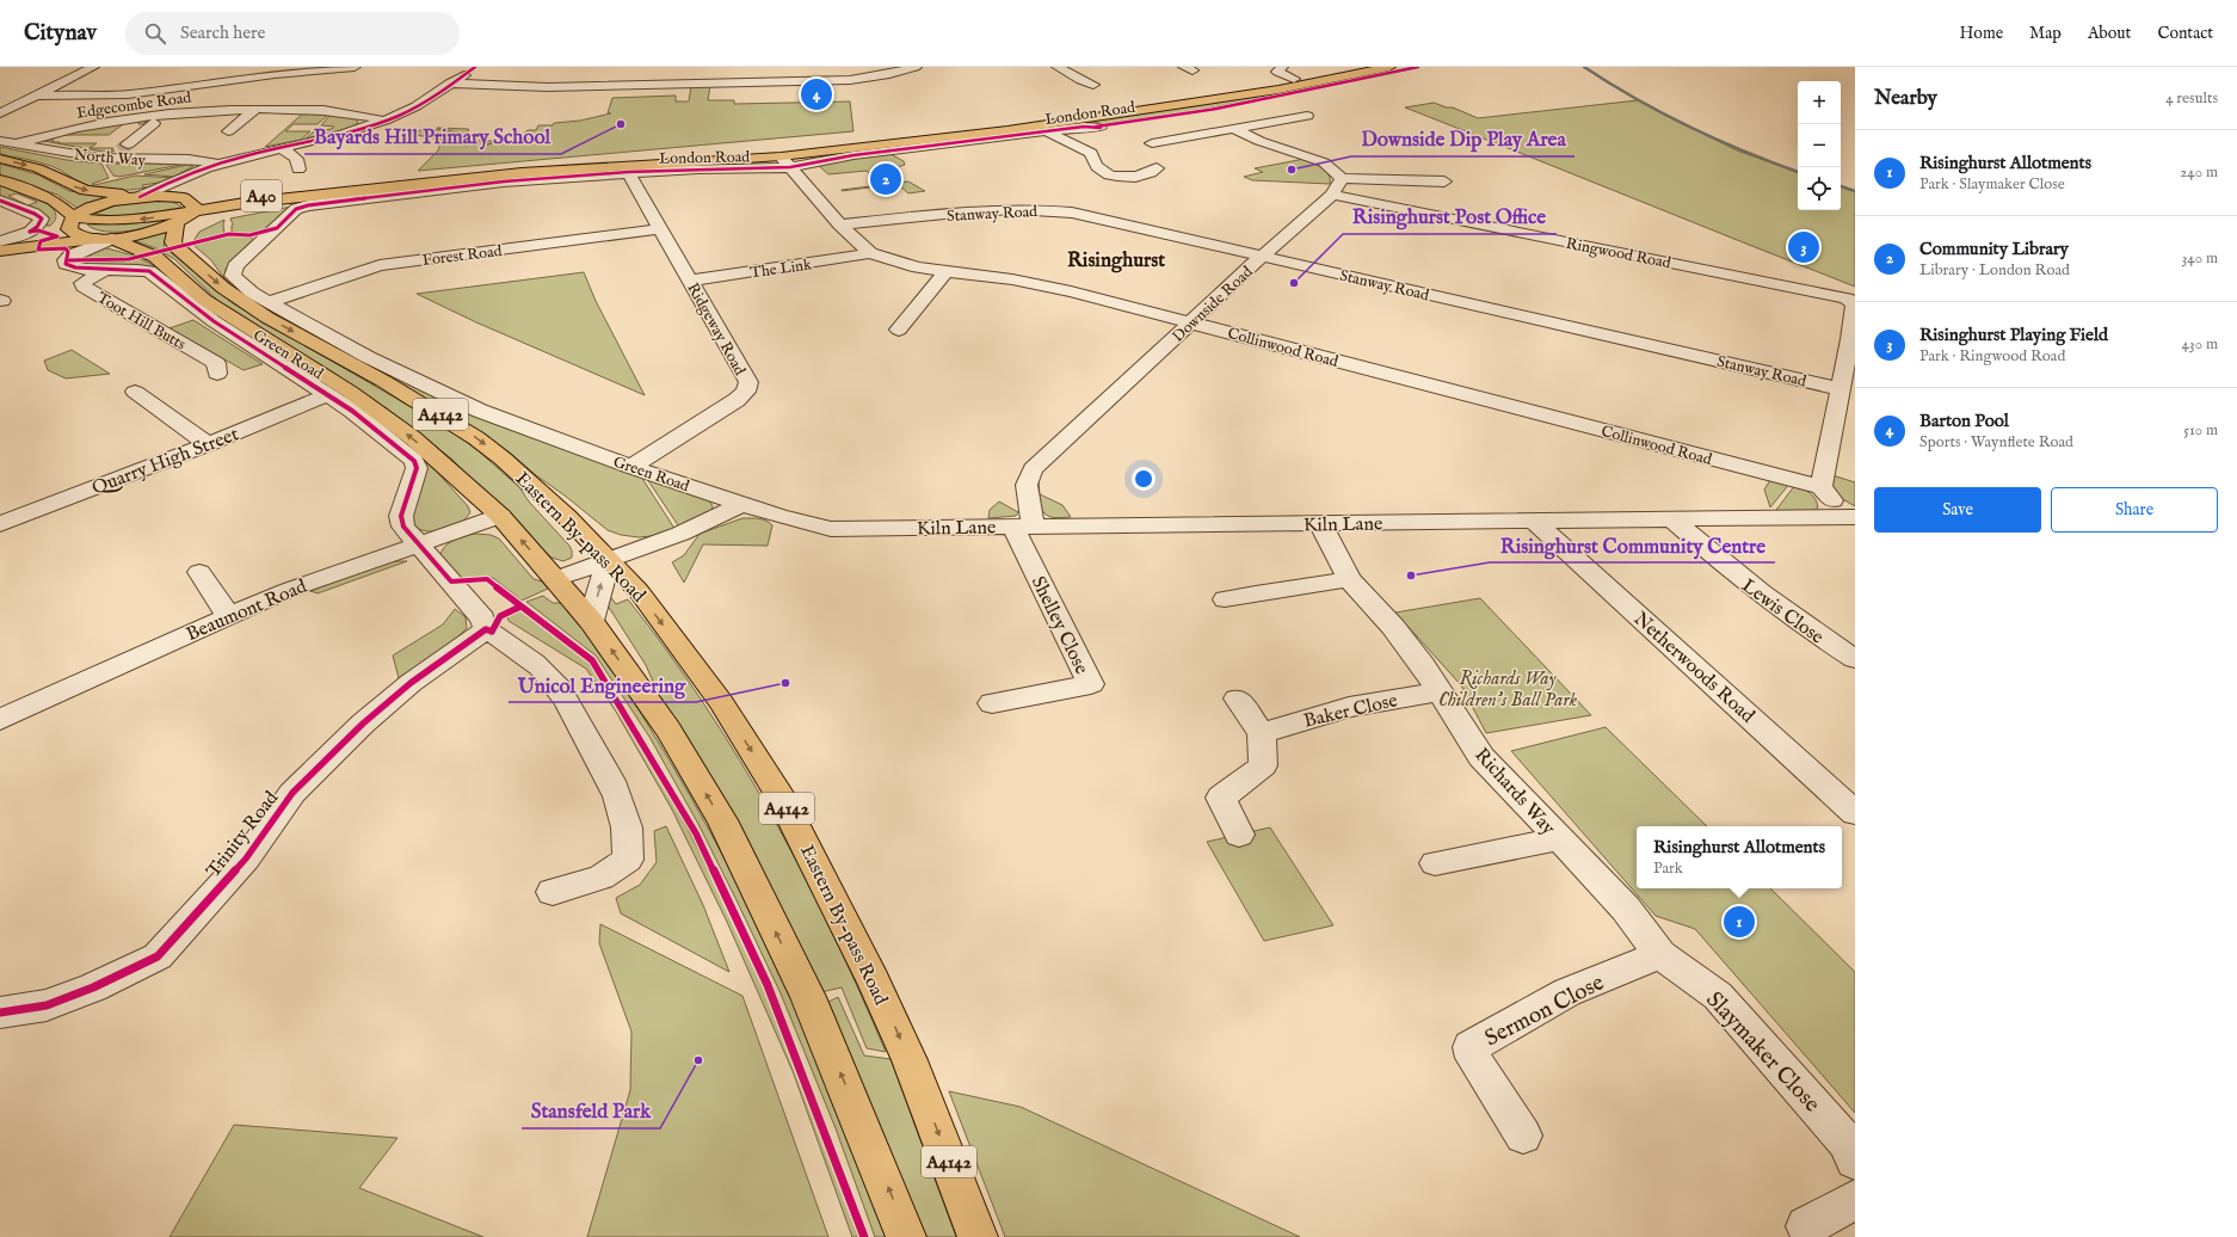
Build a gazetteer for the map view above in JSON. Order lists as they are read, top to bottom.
{
  "streets": {
    "main road": [
      "London Road",
      "North Way",
      "A40",
      "A4142",
      "Eastern By-pass Road"
    ],
    "street": [
      "Edgecombe Road",
      "Stanway Road",
      "Ringwood Road",
      "Forest Road",
      "The Link",
      "Downside Road",
      "Toot Hill Butts",
      "Ridgeway Road",
      "Collinwood Road",
      "Green Road",
      "Quarry High Street",
      "Kiln Lane",
      "Beaumont Road",
      "Lewis Close",
      "Shelley Close",
      "Netherwoods Road",
      "Baker Close",
      "Richards Way",
      "Trinity Road",
      "Sermon Close",
      "Slaymaker Close"
    ]
  },
  "crossings": [
    ["Edgecombe Road", "North Way"],
    ["London Road", "A40"],
    ["London Road", "Ridgeway Road"],
    ["London Road", "Collinwood Road"],
    ["London Road", "Green Road"],
    ["Stanway Road", "Ringwood Road"],
    ["Stanway Road", "Downside Road"],
    ["Stanway Road", "Collinwood Road"],
    ["Ringwood Road", "Downside Road"],
    ["Forest Road", "Ridgeway Road"],
    ["Forest Road", "Green Road"],
    ["The Link", "Ridgeway Road"],
    ["The Link", "Collinwood Road"],
    ["Downside Road", "Collinwood Road"],
    ["Downside Road", "Kiln Lane"],
    ["Downside Road", "Shelley Close"],
    ["Toot Hill Butts", "Green Road"],
    ["Ridgeway Road", "Green Road"],
    ["Green Road", "A4142"],
    ["Green Road", "Quarry High Street"],
    ["Green Road", "Kiln Lane"],
    ["Green Road", "Beaumont Road"],
    ["A4142", "Beaumont Road"],
    ["Kiln Lane", "Lewis Close"],
    ["Kiln Lane", "Shelley Close"],
    ["Kiln Lane", "Netherwoods Road"],
    ["Kiln Lane", "Richards Way"],
    ["Baker Close", "Richards Way"],
    ["Richards Way", "Sermon Close"],
    ["Richards Way", "Slaymaker Close"],
    ["Sermon Close", "Slaymaker Close"]
  ],
  "districts": ["Risinghurst"],
  "parks": ["Richards Way Children's Ball Park"],
  "places": [
    "Bayards Hill Primary School",
    "Downside Dip Play Area",
    "Risinghurst Post Office",
    "Risinghurst Community Centre",
    "Unicol Engineering",
    "Stansfeld Park"
  ],
  "page": {
    "header": "Citynav",
    "search": "Search here",
    "nav": [
      "Home",
      "Map",
      "About",
      "Contact"
    ],
    "heading": ["Nearby", "4 results"],
    "pins": [
      "4",
      "2",
      "3",
      "1"
    ],
    "map_buttons": ["+", "−"],
    "list": [
      {
        "mark": "1",
        "name": "Risinghurst Allotments",
        "note": "Park · Slaymaker Close",
        "value": "240 m"
      },
      {
        "mark": "2",
        "name": "Community Library",
        "note": "Library · London Road",
        "value": "340 m"
      },
      {
        "mark": "3",
        "name": "Risinghurst Playing Field",
        "note": "Park · Ringwood Road",
        "value": "430 m"
      },
      {
        "mark": "4",
        "name": "Barton Pool",
        "note": "Sports · Waynflete Road",
        "value": "510 m"
      }
    ],
    "buttons": ["Save", "Share"],
    "popup": ["Risinghurst Allotments", "Park"]
  }
}
